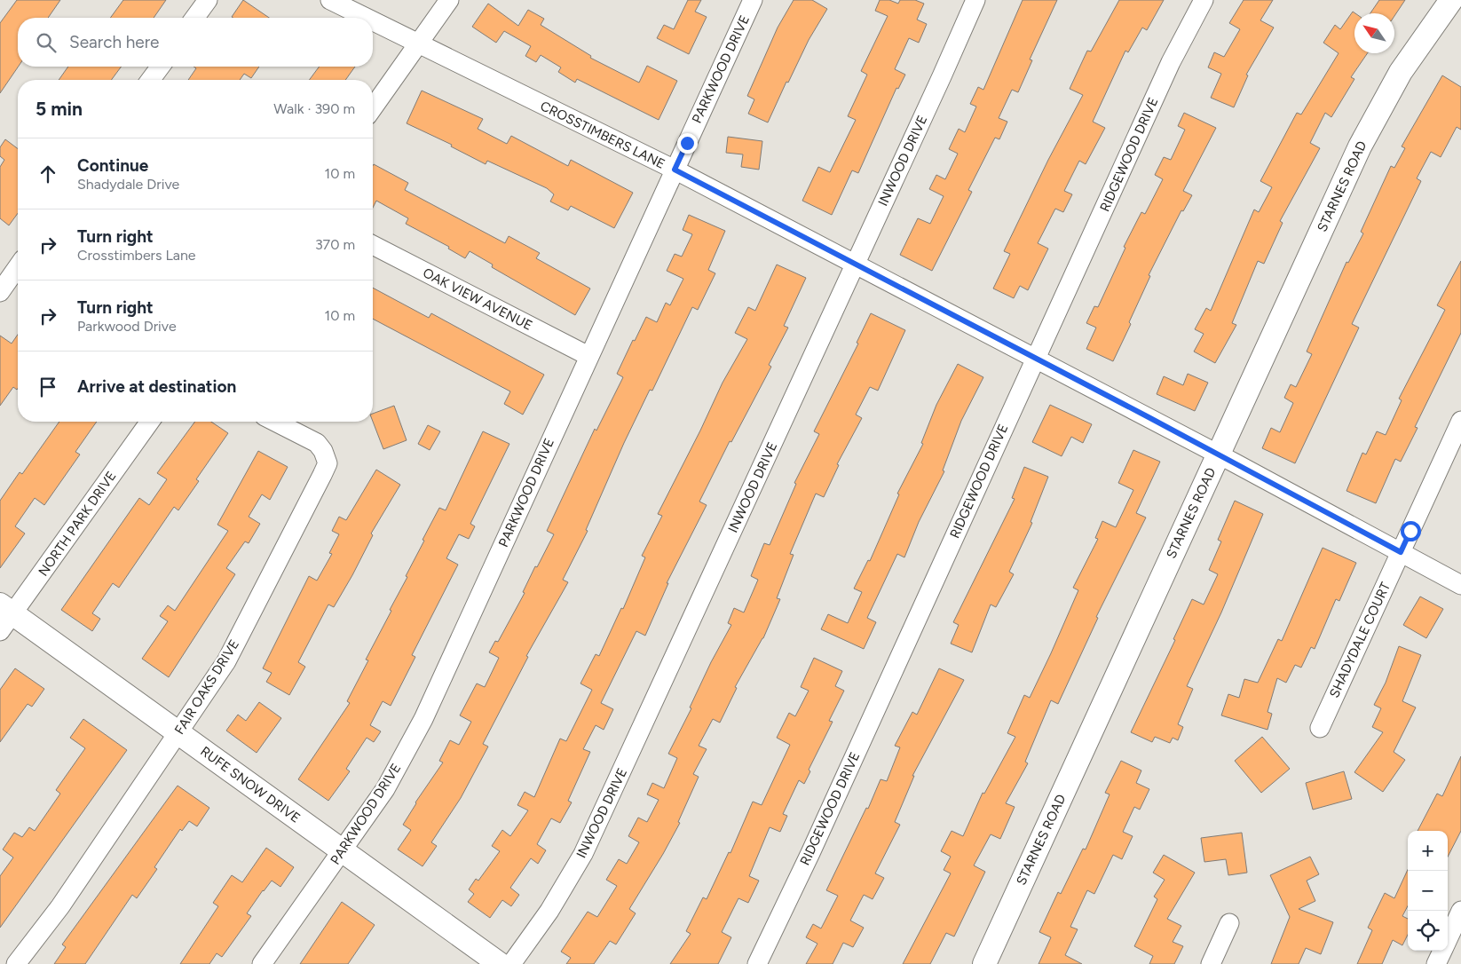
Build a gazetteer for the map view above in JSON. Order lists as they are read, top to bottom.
{
  "streets": {
    "main road": ["STARNES ROAD", "RUFE SNOW DRIVE"],
    "street": [
      "PARKWOOD DRIVE",
      "CROSSTIMBERS LANE",
      "RIDGEWOOD DRIVE",
      "INWOOD DRIVE",
      "OAK VIEW AVENUE",
      "NORTH PARK DRIVE",
      "SHADYDALE COURT",
      "FAIR OAKS DRIVE"
    ]
  },
  "crossings": [
    ["PARKWOOD DRIVE", "CROSSTIMBERS LANE"],
    ["PARKWOOD DRIVE", "OAK VIEW AVENUE"],
    ["PARKWOOD DRIVE", "RUFE SNOW DRIVE"],
    ["CROSSTIMBERS LANE", "RIDGEWOOD DRIVE"],
    ["CROSSTIMBERS LANE", "INWOOD DRIVE"],
    ["CROSSTIMBERS LANE", "STARNES ROAD"],
    ["CROSSTIMBERS LANE", "SHADYDALE COURT"],
    ["NORTH PARK DRIVE", "RUFE SNOW DRIVE"],
    ["FAIR OAKS DRIVE", "RUFE SNOW DRIVE"]
  ],
  "north": "top left",
  "page": {
    "search": "Search here",
    "heading": ["5 min", "Walk · 390 m"],
    "list": [
      ["Continue", "Shadydale Drive", "10 m"],
      ["Turn right", "Crosstimbers Lane", "370 m"],
      ["Turn right", "Parkwood Drive", "10 m"],
      "Arrive at destination"
    ],
    "map_buttons": ["+", "−"]
  }
}
